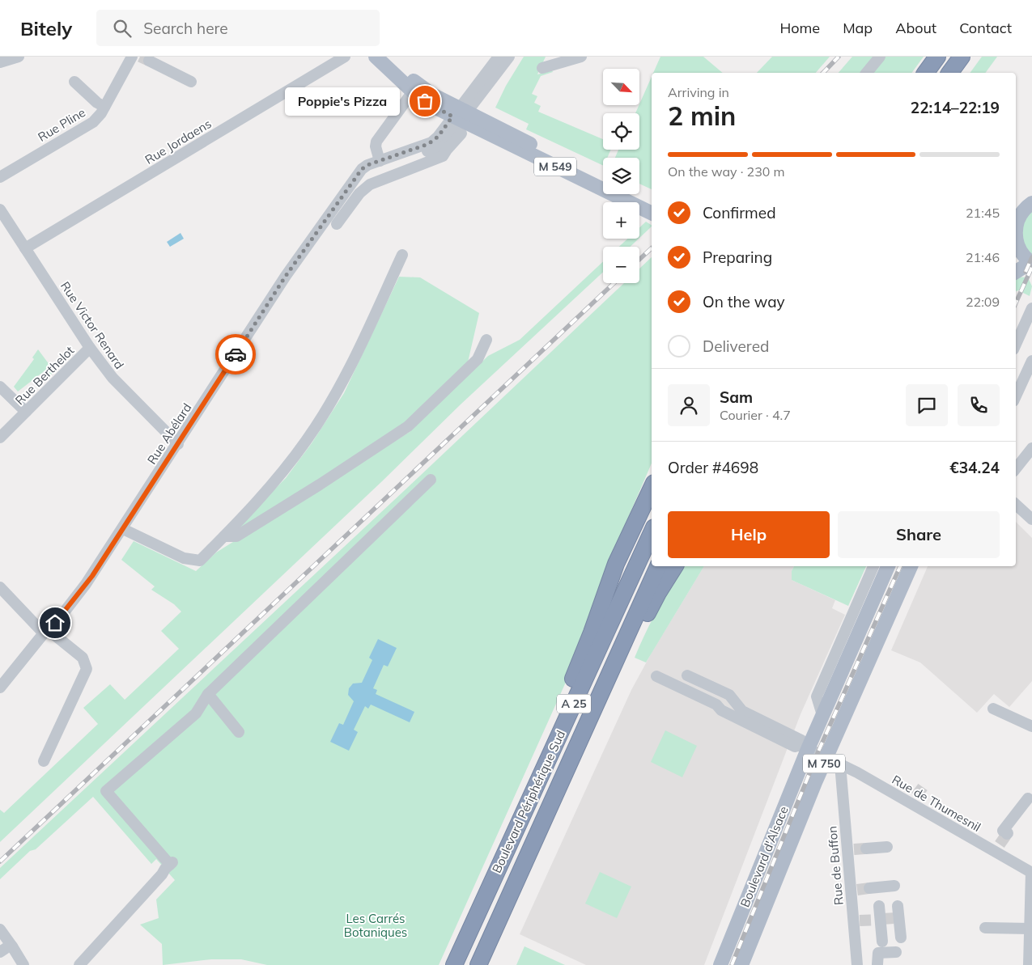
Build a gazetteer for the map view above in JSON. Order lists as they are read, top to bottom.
{
  "streets": {
    "highway": ["A 25", "Boulevard Périphérique Sud"],
    "main road": ["M 549", "M 750", "Boulevard d'Alsace"],
    "street": [
      "Rue Pline",
      "Rue Jordaens",
      "Rue Victor Renard",
      "Rue Berthelot",
      "Rue Abélard",
      "Rue de Thumesnil",
      "Rue de Buffon"
    ]
  },
  "crossings": [
    ["Rue Jordaens", "Rue Victor Renard"],
    ["M 549", "Rue Abélard"],
    ["Rue Victor Renard", "Rue Berthelot"],
    ["Rue Victor Renard", "Rue Abélard"],
    ["Rue de Thumesnil", "Boulevard d'Alsace"],
    ["Rue de Thumesnil", "Rue de Buffon"]
  ],
  "parks": ["Les Carrés Botaniques"],
  "places": ["Poppie's Pizza"],
  "north": "bottom right",
  "page": {
    "header": "Bitely",
    "search": "Search here",
    "nav": [
      "Home",
      "Map",
      "About",
      "Contact"
    ],
    "map_buttons": ["+", "−"],
    "heading": ["2 min", "Arriving in", "22:14–22:19"],
    "panel": [
      "Sam",
      "Courier · 4.7",
      "Order #4698",
      "€34.24"
    ],
    "bubble": "Poppie's Pizza",
    "bar": "On the way · 230 m",
    "list": [
      ["Confirmed", "21:45"],
      ["Preparing", "21:46"],
      ["On the way", "22:09"],
      "Delivered"
    ],
    "buttons": ["Help", "Share"]
  }
}
